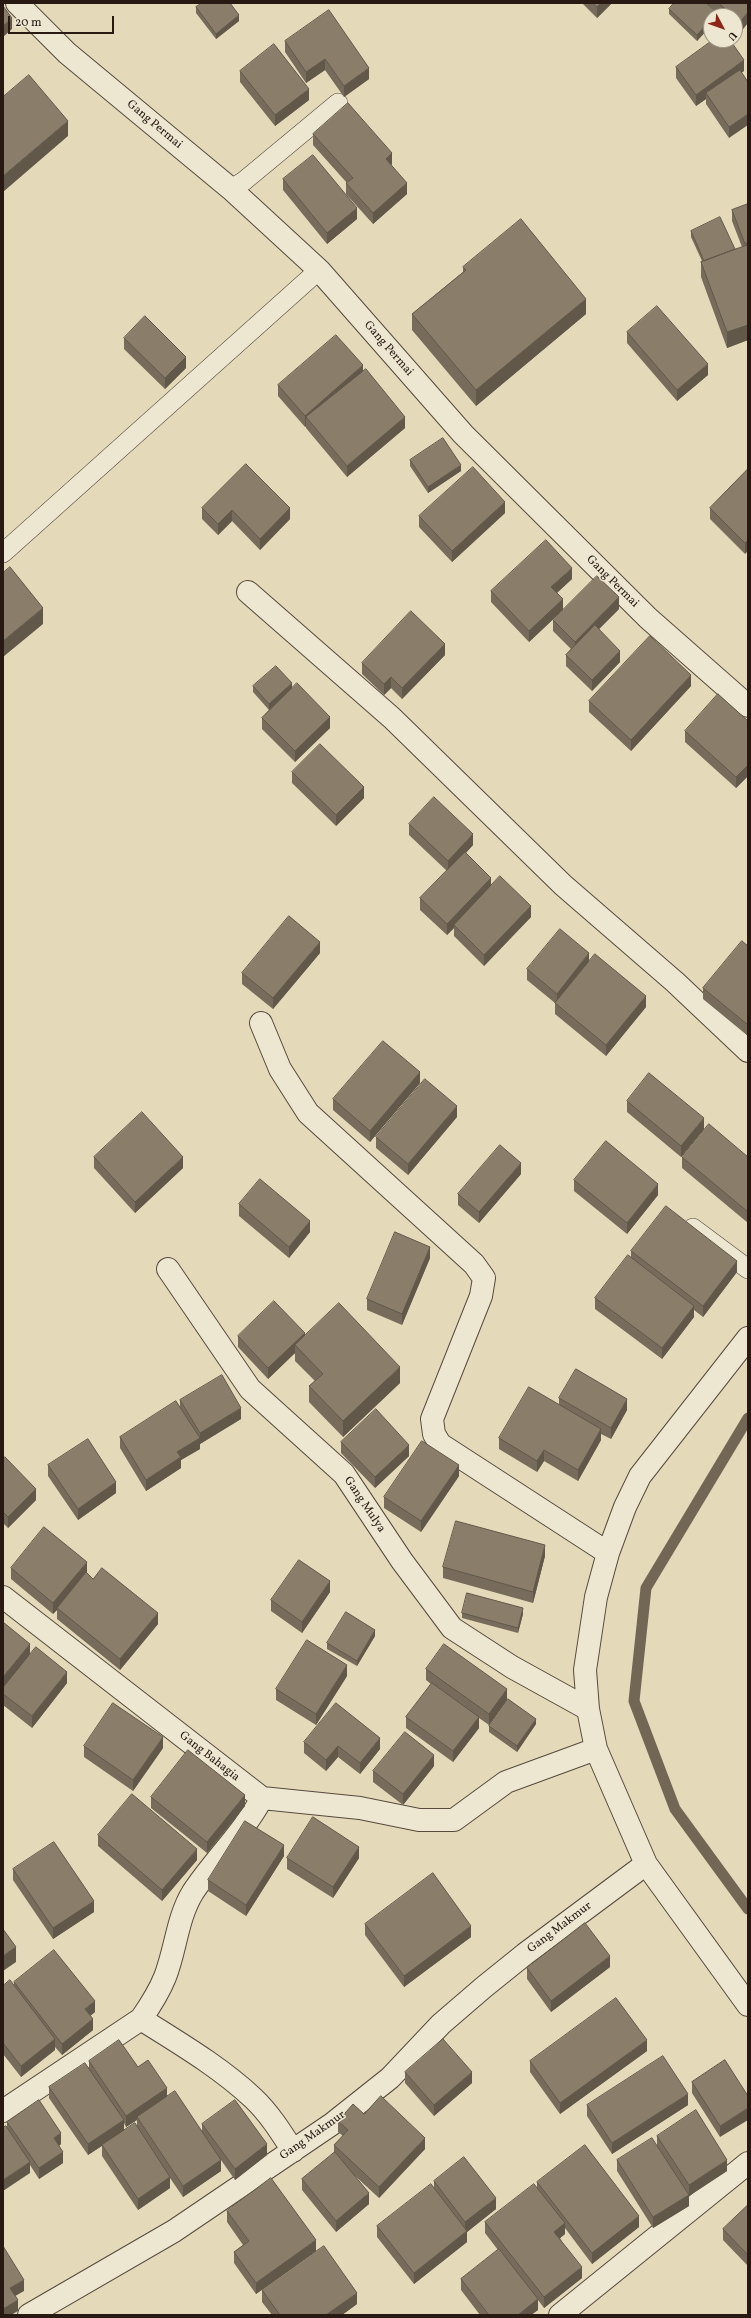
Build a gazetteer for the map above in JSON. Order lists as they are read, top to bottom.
{
  "streets": {
    "street": [
      "Gang Permai",
      "Gang Mulya",
      "Gang Bahagia",
      "Gang Makmur"
    ]
  },
  "scale_bar": "20 m",
  "north": "bottom right"
}
